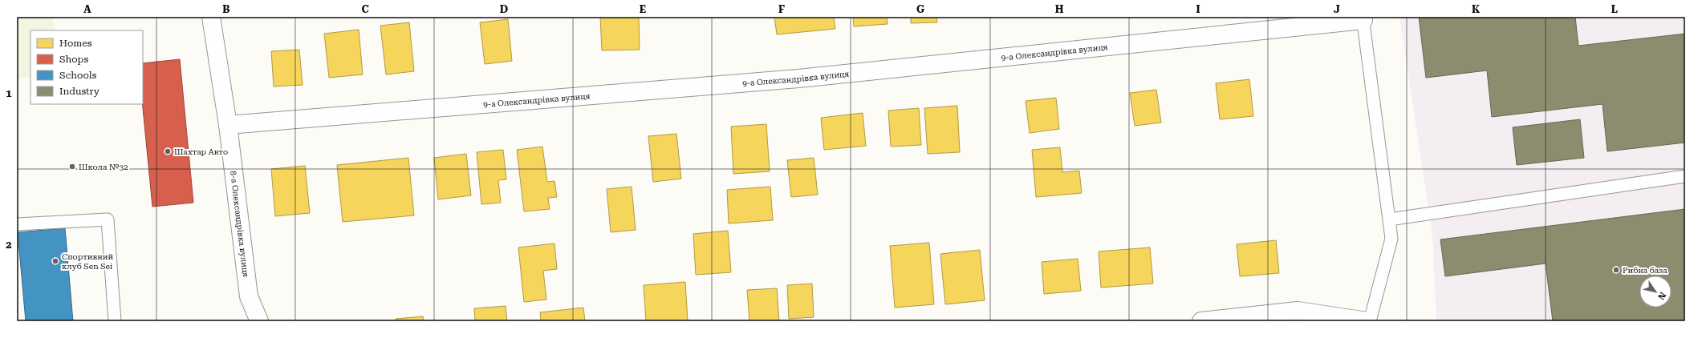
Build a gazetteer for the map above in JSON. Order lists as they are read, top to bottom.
{
  "streets": {
    "street": ["9-а Олександрівка вулиця", "8-а Олександрівка вулиця"]
  },
  "crossings": [
    ["9-а Олександрівка вулиця", "8-а Олександрівка вулиця"]
  ],
  "places": [
    "Шахтар Авто",
    "Школа №32",
    "Спортивний клуб Sen Sei",
    "Рибна база"
  ],
  "legend": [
    "Homes",
    "Shops",
    "Schools",
    "Industry"
  ],
  "north": "bottom right",
  "grid": {
    "columns": [
      "A",
      "B",
      "C",
      "D",
      "E",
      "F",
      "G",
      "H",
      "I",
      "J",
      "K",
      "L"
    ],
    "rows": ["1", "2"]
  }
}
